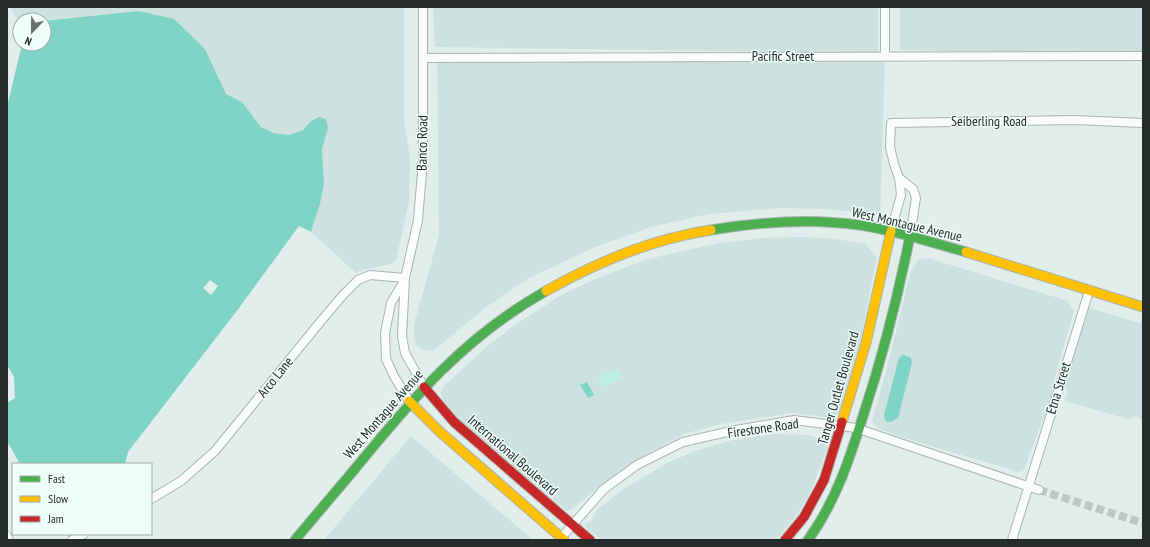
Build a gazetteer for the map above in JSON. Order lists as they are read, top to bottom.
{
  "streets": {
    "main road": ["West Montague Avenue", "Tanger Outlet Boulevard", "International Boulevard"],
    "street": [
      "Pacific Street",
      "Seiberling Road",
      "Banco Road",
      "Arco Lane",
      "Etna Street",
      "Firestone Road"
    ]
  },
  "crossings": [
    ["Pacific Street", "Banco Road"],
    ["Seiberling Road", "West Montague Avenue"],
    ["Seiberling Road", "Tanger Outlet Boulevard"],
    ["Banco Road", "West Montague Avenue"],
    ["Banco Road", "Arco Lane"],
    ["Banco Road", "International Boulevard"],
    ["West Montague Avenue", "Tanger Outlet Boulevard"],
    ["West Montague Avenue", "Etna Street"],
    ["West Montague Avenue", "International Boulevard"],
    ["Tanger Outlet Boulevard", "Firestone Road"],
    ["Etna Street", "Firestone Road"],
    ["Firestone Road", "International Boulevard"]
  ],
  "legend": ["Fast", "Slow", "Jam"],
  "north": "bottom"
}
